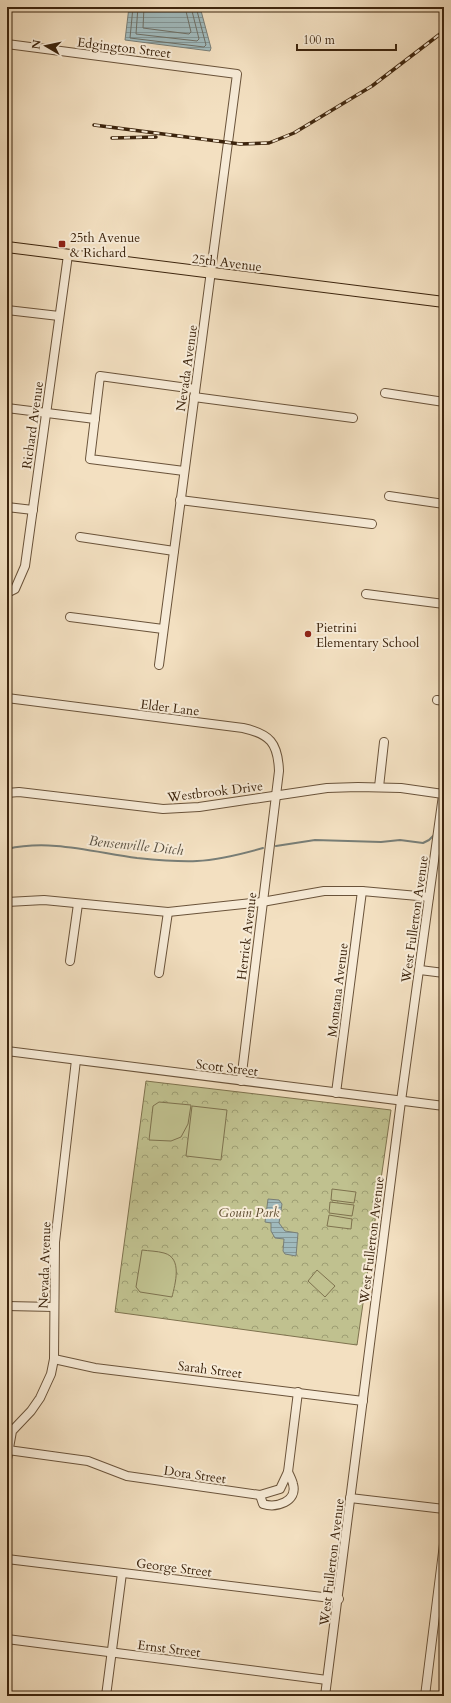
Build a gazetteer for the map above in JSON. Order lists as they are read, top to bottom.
{
  "streets": {
    "main road": ["25th Avenue"],
    "street": [
      "Edgington Street",
      "Nevada Avenue",
      "Richard Avenue",
      "Elder Lane",
      "Westbrook Drive",
      "West Fullerton Avenue",
      "Herrick Avenue",
      "Montana Avenue",
      "Scott Street",
      "Sarah Street",
      "Dora Street",
      "George Street",
      "Ernst Street"
    ]
  },
  "crossings": [
    ["Edgington Street", "Nevada Avenue"],
    ["25th Avenue", "Nevada Avenue"],
    ["25th Avenue", "Richard Avenue"],
    ["Nevada Avenue", "Scott Street"],
    ["Nevada Avenue", "Sarah Street"],
    ["Nevada Avenue", "Dora Street"],
    ["Elder Lane", "Westbrook Drive"],
    ["Elder Lane", "Herrick Avenue"],
    ["Westbrook Drive", "West Fullerton Avenue"],
    ["Westbrook Drive", "Herrick Avenue"],
    ["West Fullerton Avenue", "Scott Street"],
    ["West Fullerton Avenue", "Sarah Street"],
    ["West Fullerton Avenue", "George Street"],
    ["West Fullerton Avenue", "Ernst Street"],
    ["Herrick Avenue", "Scott Street"],
    ["Montana Avenue", "Scott Street"],
    ["Sarah Street", "Dora Street"]
  ],
  "water": ["Bensenville Ditch"],
  "parks": ["Gouin Park"],
  "places": {
    "transit": ["25th Avenue & Richard"],
    "other": ["Pietrini Elementary School"]
  },
  "scale_bar": "100 m",
  "north": "left"
}
